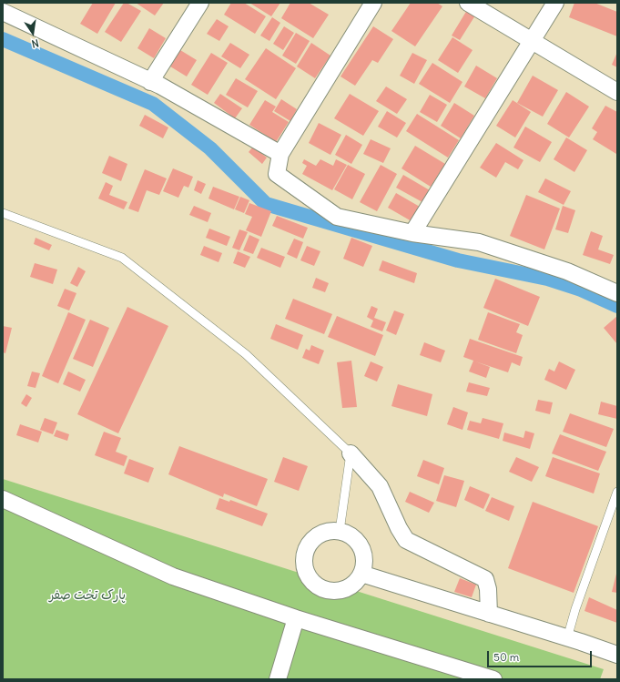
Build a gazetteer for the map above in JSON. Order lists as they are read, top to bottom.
{
  "parks": ["پارک تخت صفر"],
  "scale_bar": "50 m",
  "north": "bottom"
}
